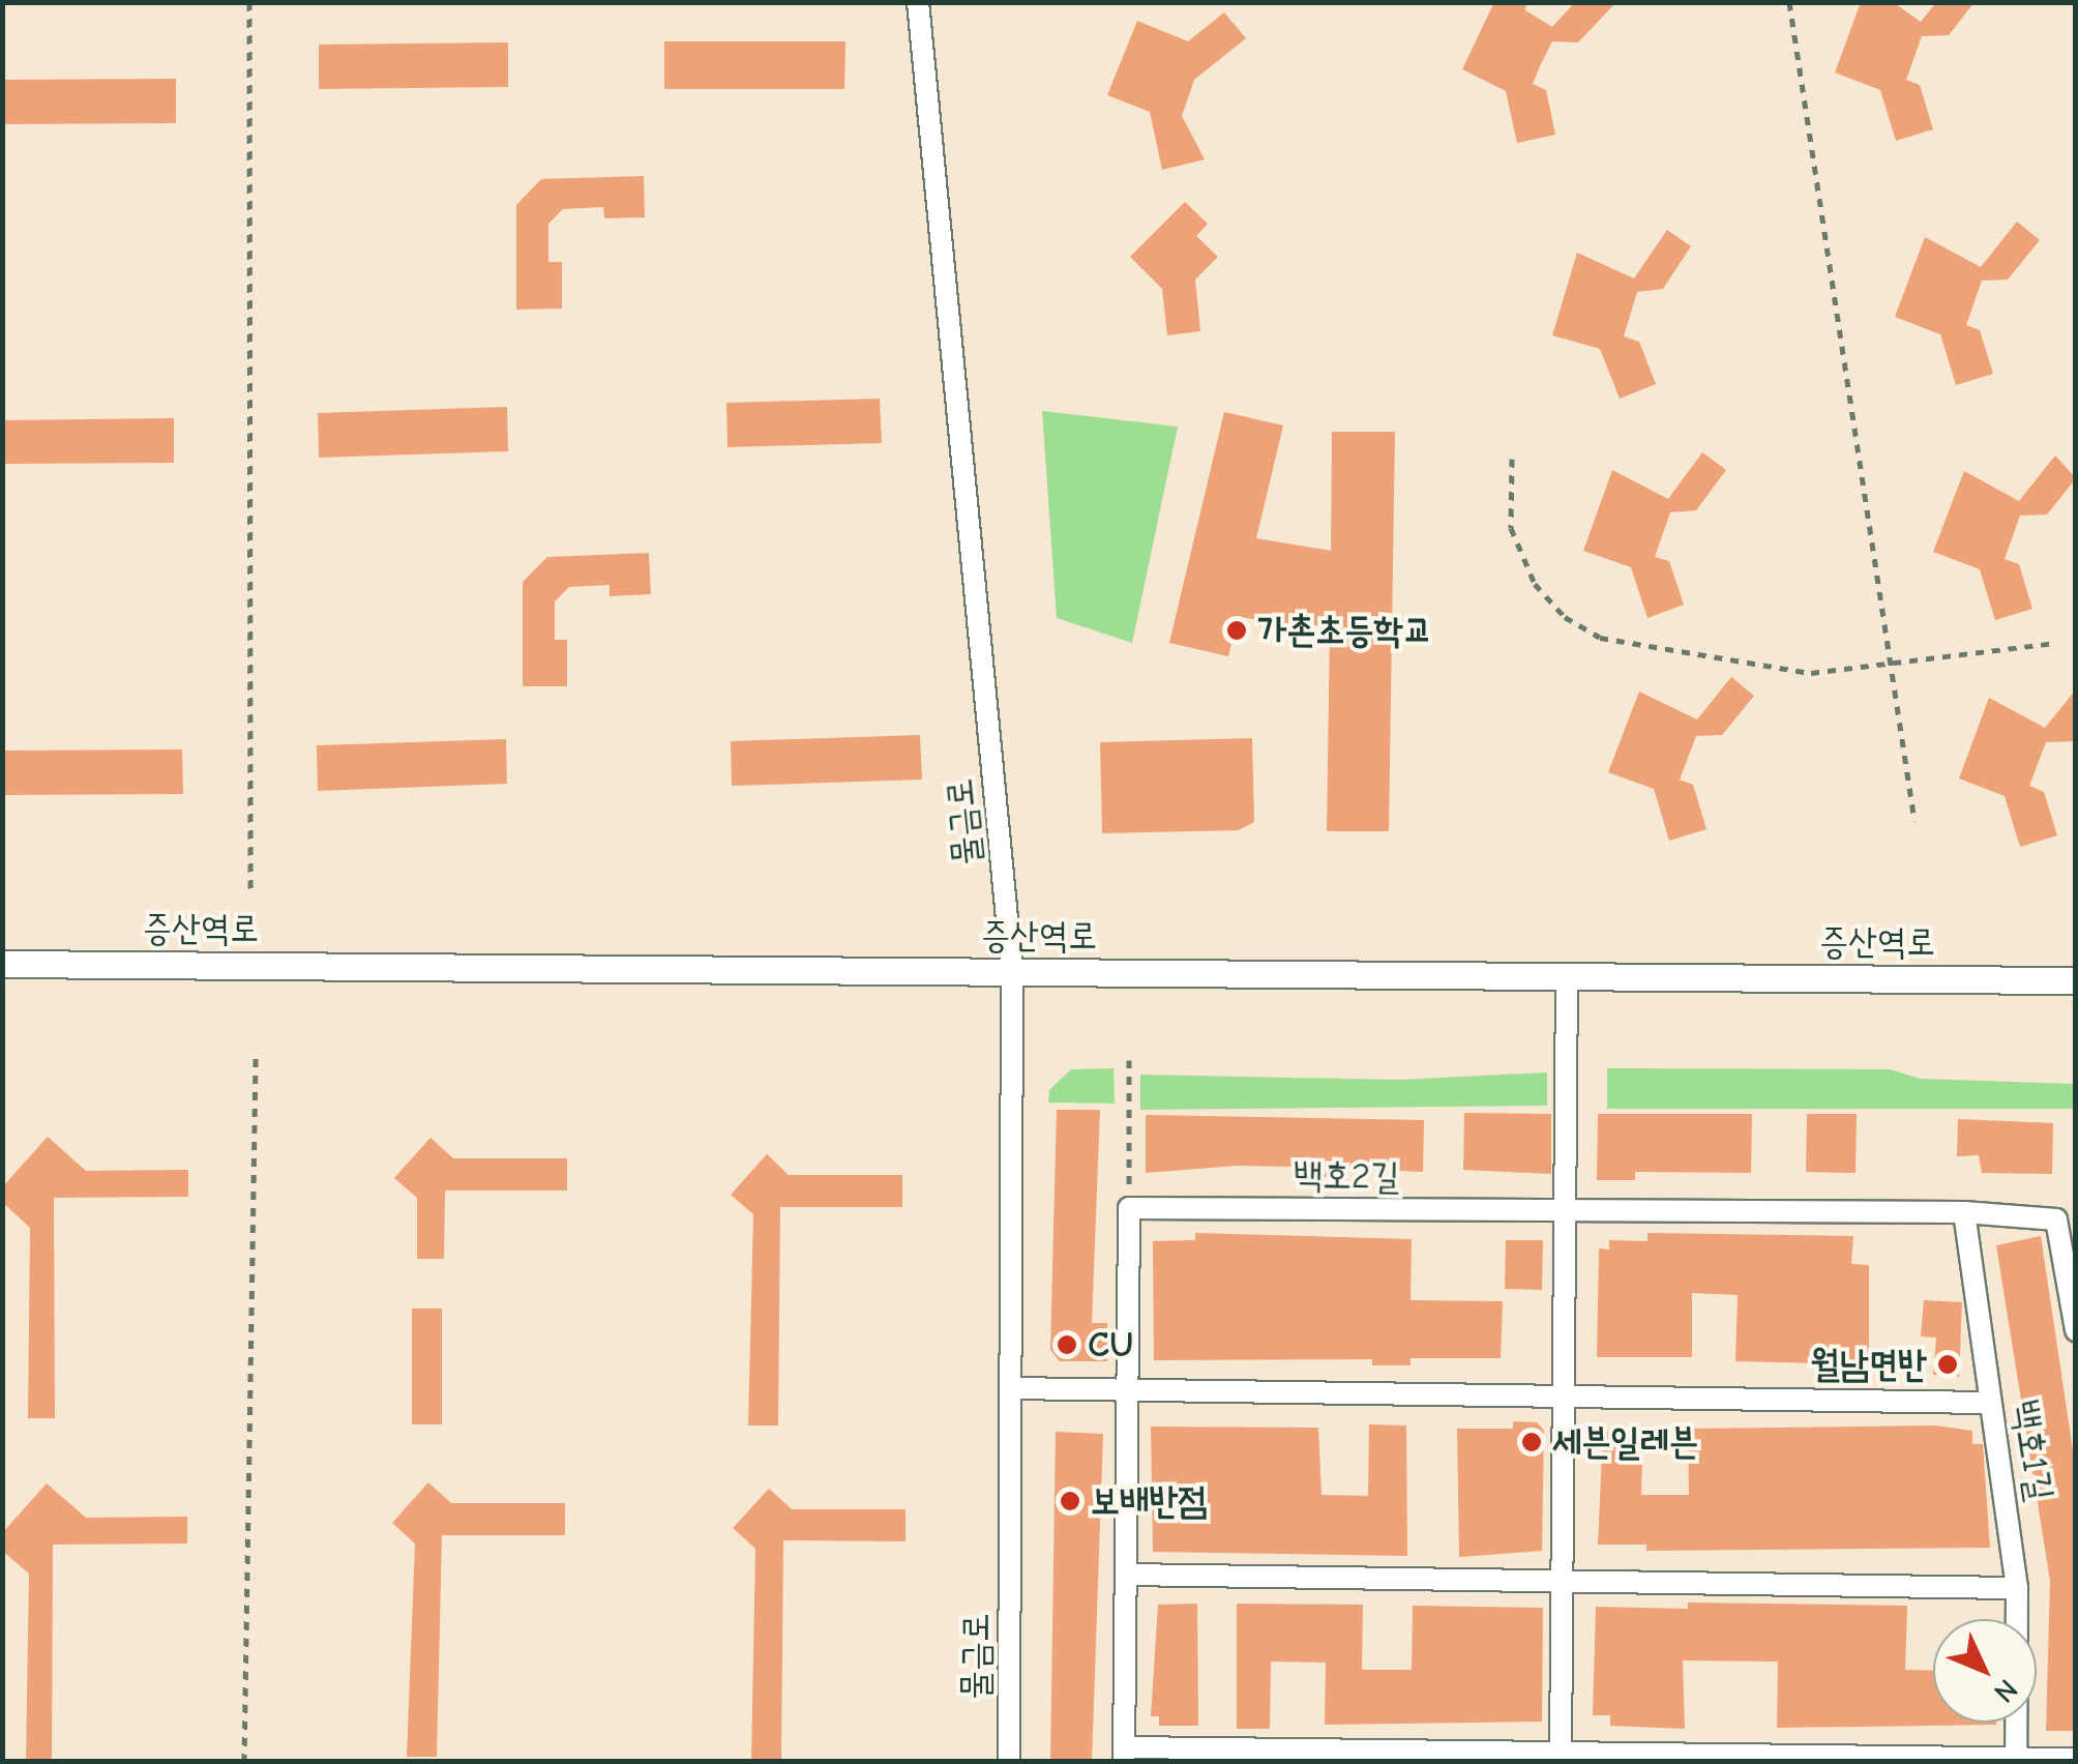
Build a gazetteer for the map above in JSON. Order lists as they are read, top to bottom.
{
  "streets": {
    "street": [
      "물금로",
      "증산역로",
      "백호2길",
      "백호1길"
    ]
  },
  "crossings": [
    ["물금로", "증산역로"]
  ],
  "places": [
    "가촌초등학교",
    "CU",
    "월남면반",
    "세븐일레븐",
    "보배반점"
  ],
  "north": "bottom right"
}
